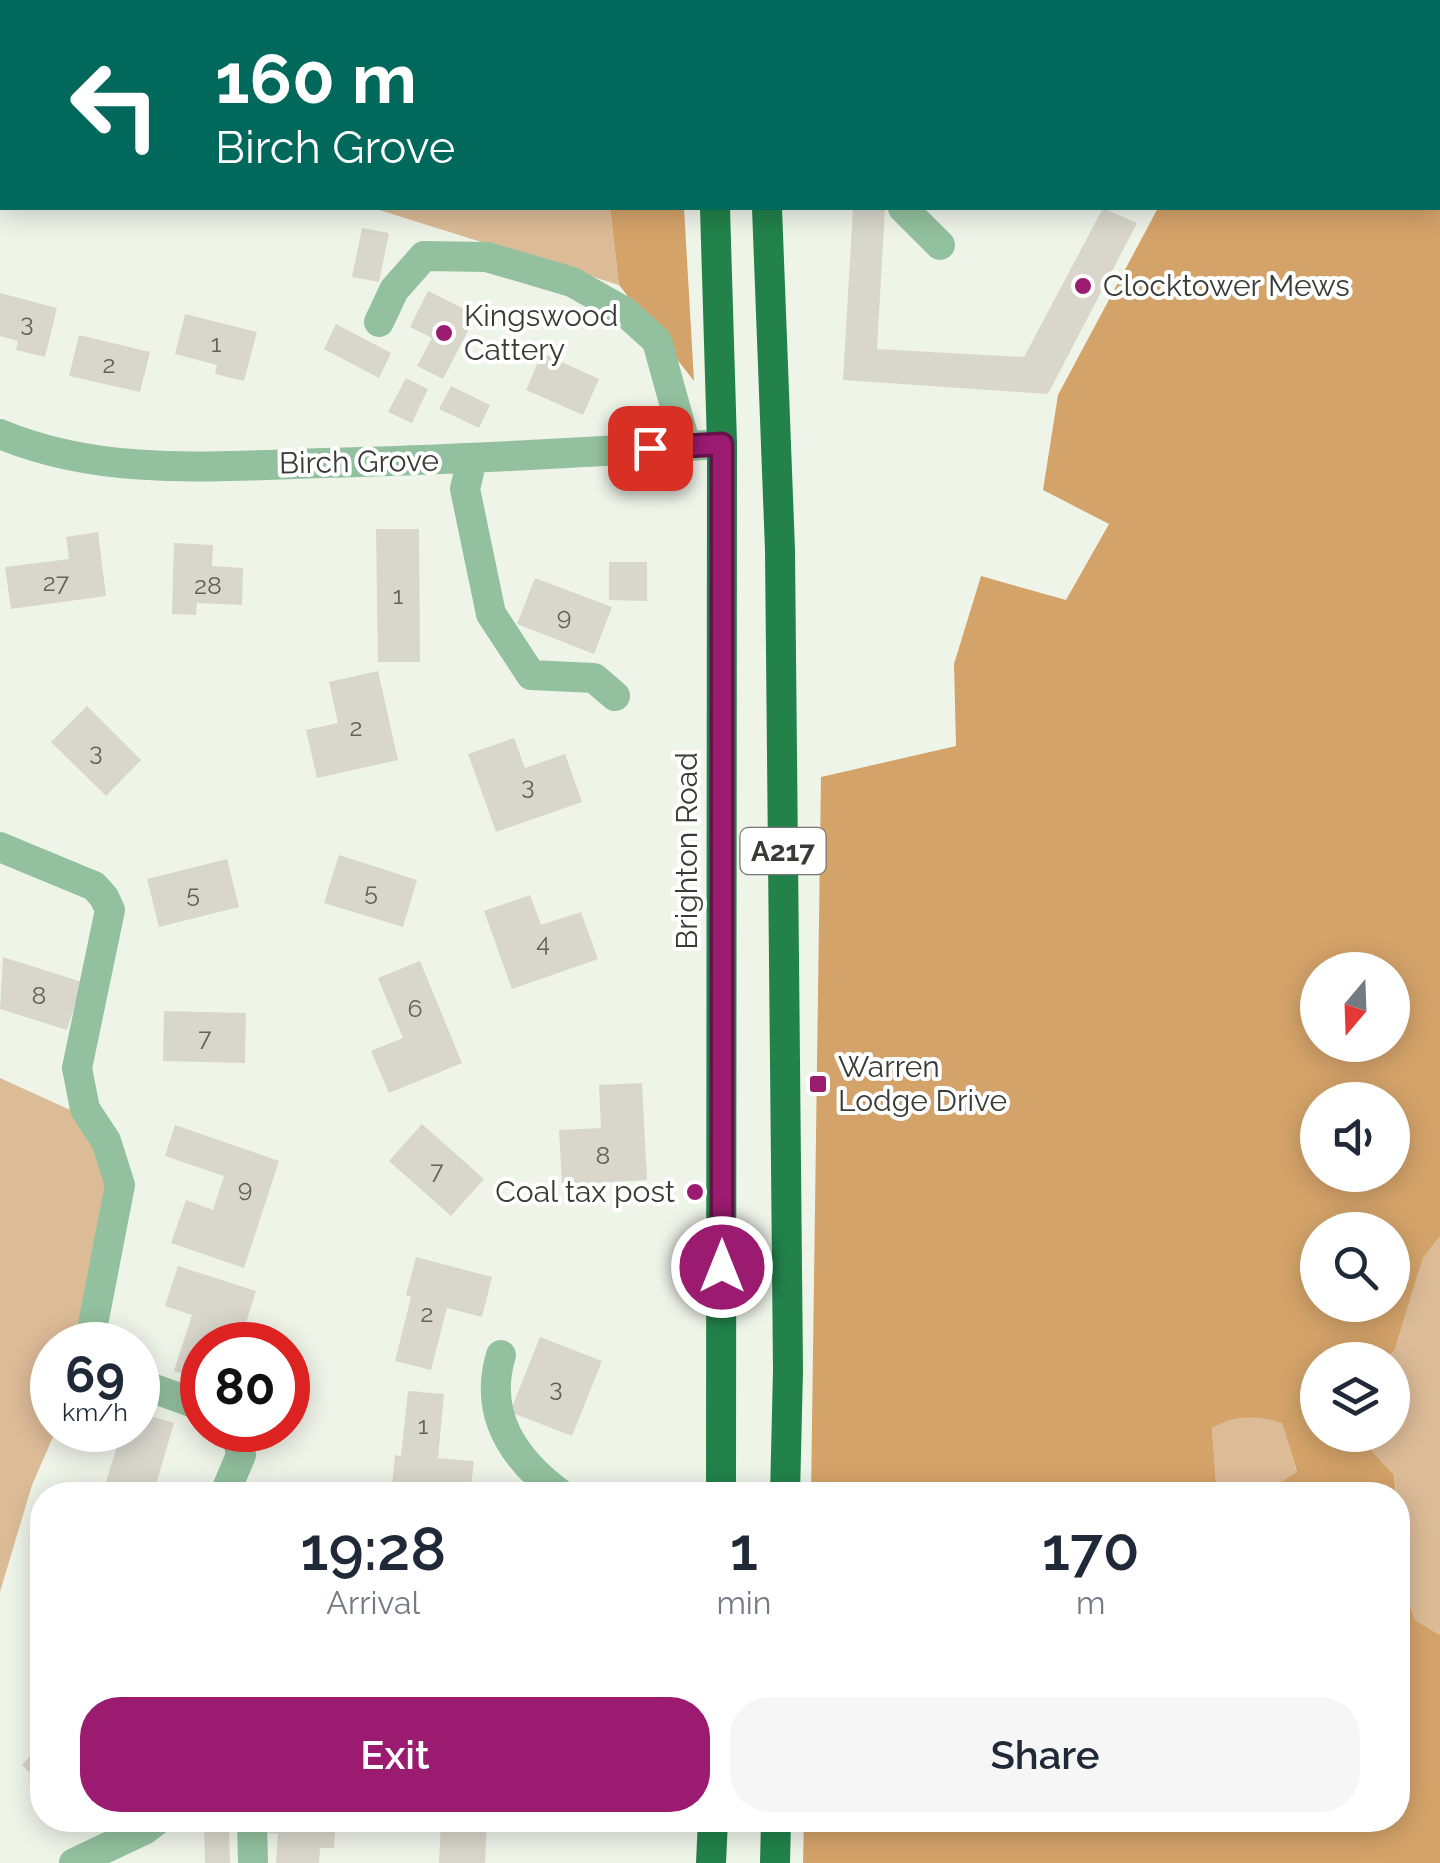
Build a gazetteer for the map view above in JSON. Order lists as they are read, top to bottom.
{
  "streets": {
    "highway": ["Brighton Road", "A217"],
    "street": ["Birch Grove"]
  },
  "crossings": [
    ["Birch Grove", "Brighton Road"]
  ],
  "places": {
    "other": ["Clocktower Mews", "Kingswood Cattery", "Coal tax post"],
    "transit": ["Warren Lodge Drive"]
  },
  "house_numbers": [
    "3",
    "1",
    "2",
    "27",
    "28",
    "1",
    "9",
    "2",
    "3",
    "3",
    "5",
    "5",
    "4",
    "8",
    "6",
    "7",
    "8",
    "7",
    "9",
    "2",
    "3",
    "1"
  ],
  "north": "bottom",
  "page": {
    "turn": ["160 m", "Birch Grove"],
    "speed": "69 km/h",
    "limit": "80",
    "eta": [
      "19:28",
      "Arrival",
      "1",
      "min",
      "170",
      "m"
    ],
    "buttons": ["Exit", "Share"]
  }
}
